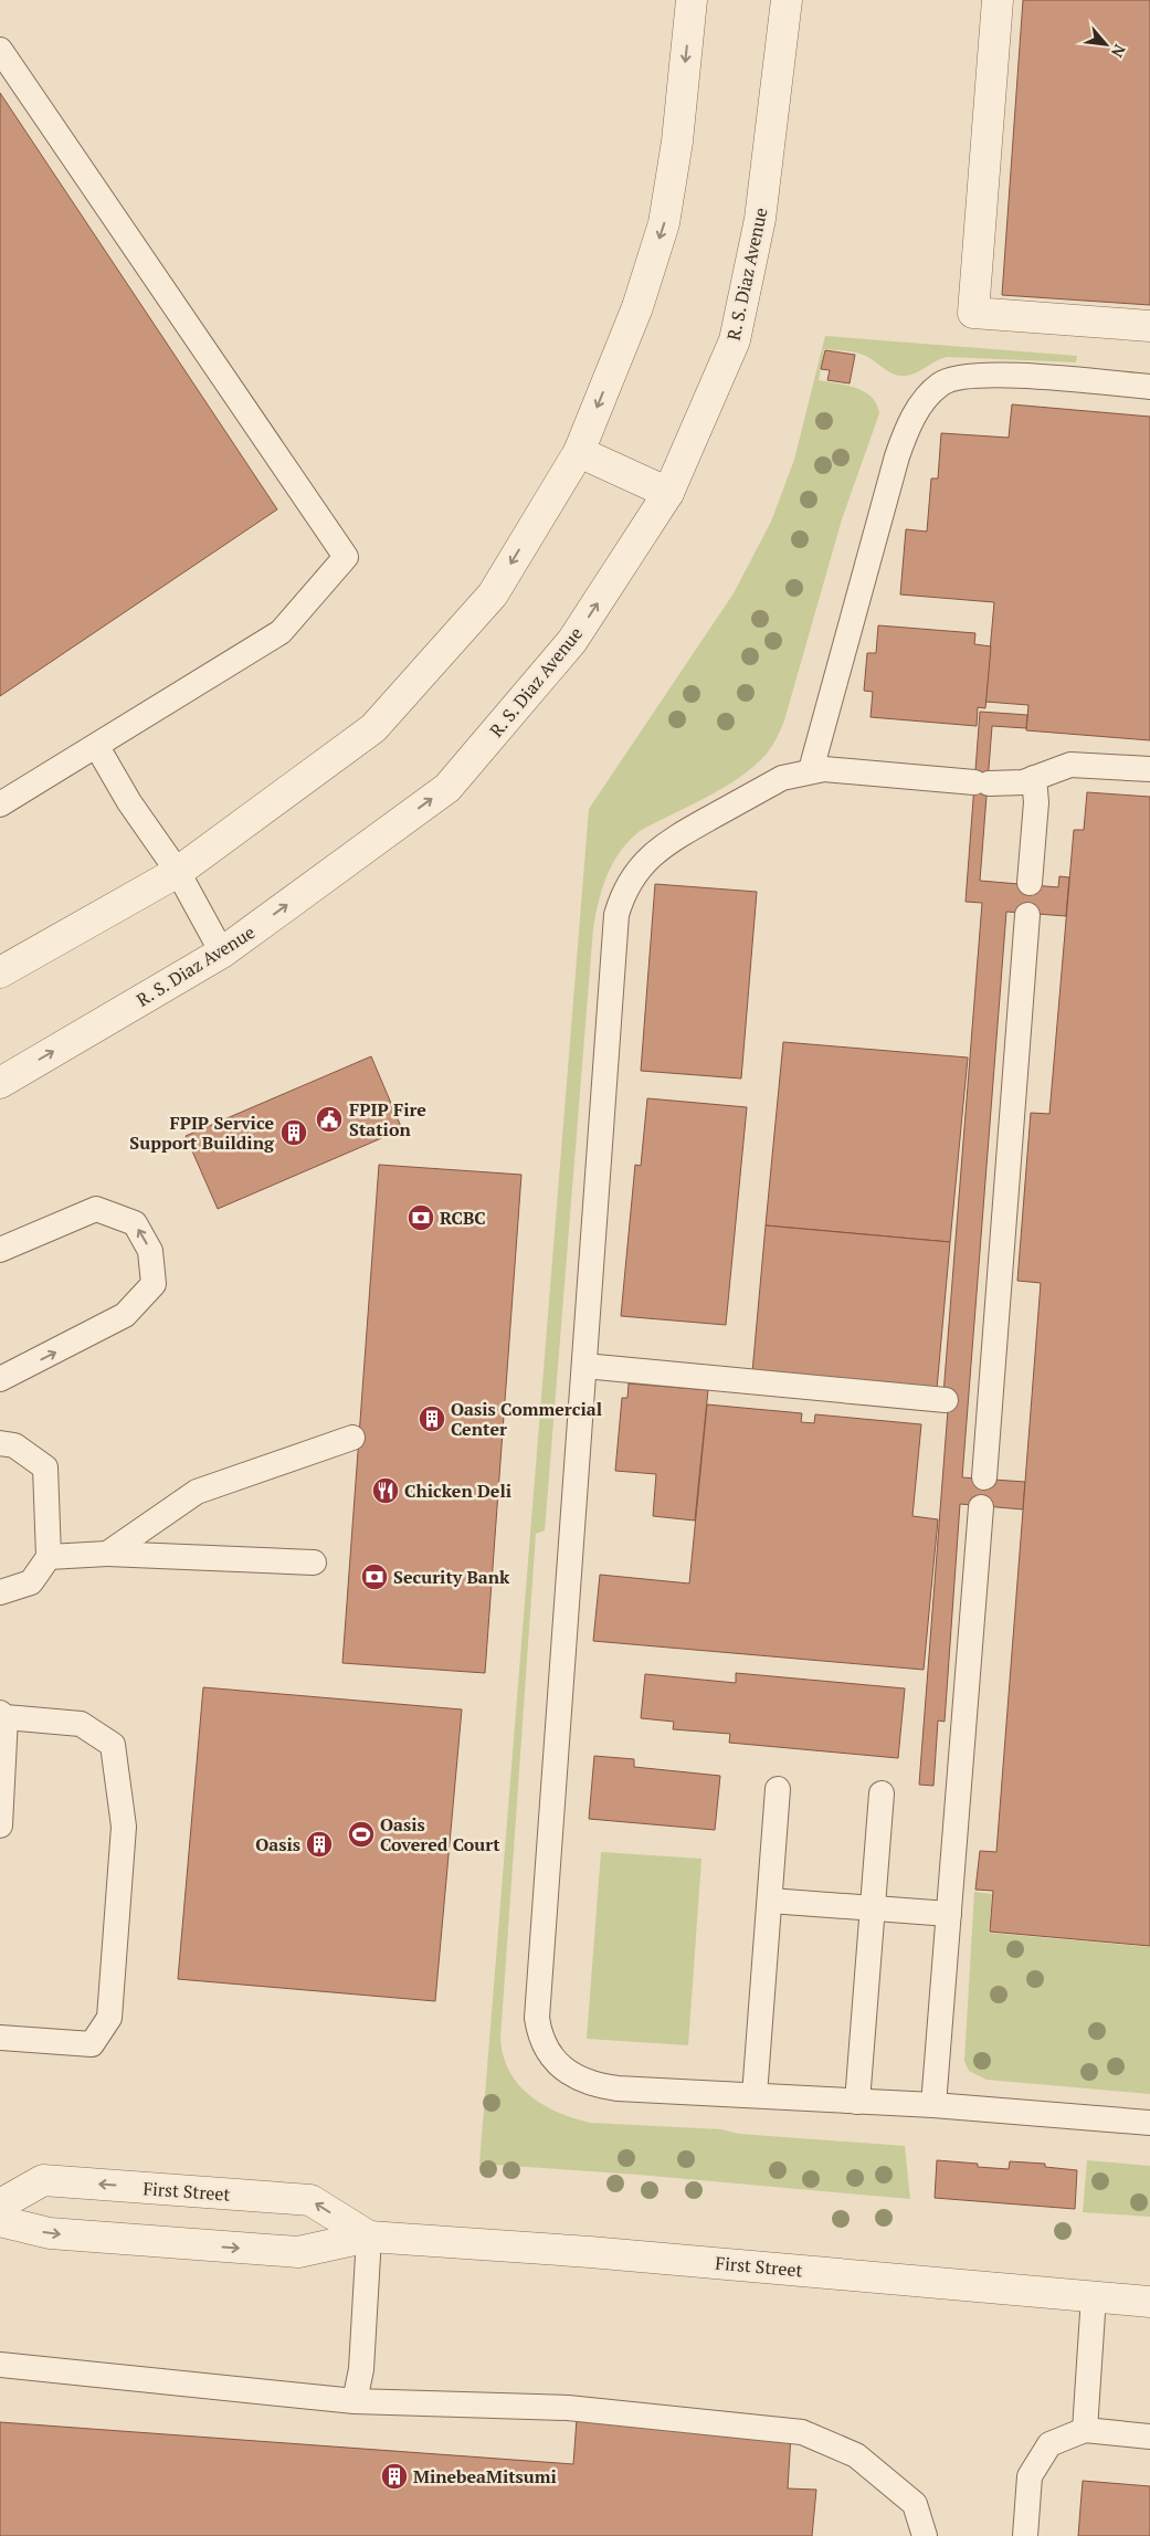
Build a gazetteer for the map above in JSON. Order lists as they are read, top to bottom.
{
  "streets": {
    "street": ["R. S. Diaz Avenue", "First Street"]
  },
  "places": {
    "public building": ["FPIP Fire Station"],
    "building": [
      "FPIP Service Support Building",
      "Oasis Commercial Center",
      "Oasis",
      "MinebeaMitsumi"
    ],
    "bank": ["RCBC", "Security Bank"],
    "restaurant": ["Chicken Deli"],
    "sports": ["Oasis Covered Court"]
  },
  "north": "bottom right"
}
